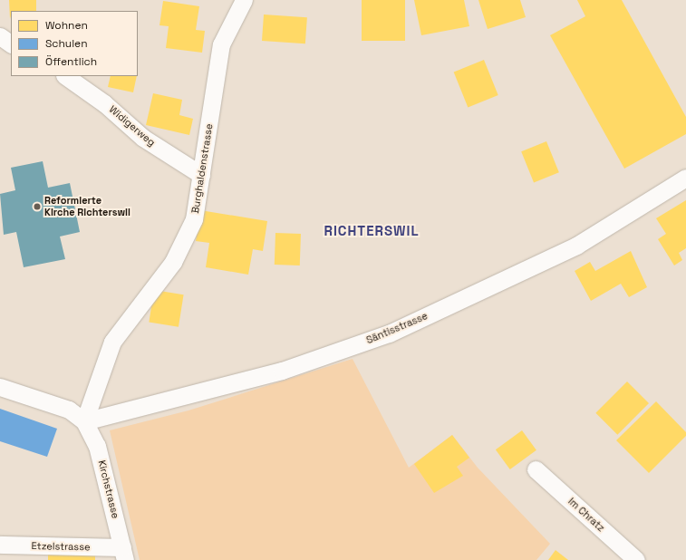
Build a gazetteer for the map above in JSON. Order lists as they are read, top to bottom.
{
  "streets": {
    "street": [
      "Widigerweg",
      "Burghaldenstrasse",
      "Säntisstrasse",
      "Kirchstrasse",
      "Im Chratz",
      "Etzelstrasse"
    ]
  },
  "crossings": [
    ["Widigerweg", "Burghaldenstrasse"],
    ["Burghaldenstrasse", "Säntisstrasse"],
    ["Burghaldenstrasse", "Kirchstrasse"],
    ["Säntisstrasse", "Kirchstrasse"],
    ["Kirchstrasse", "Etzelstrasse"]
  ],
  "districts": ["RICHTERSWIL"],
  "places": ["Reformierte Kirche Richterswil"],
  "legend": ["Wohnen", "Schulen", "Öffentlich"]
}
